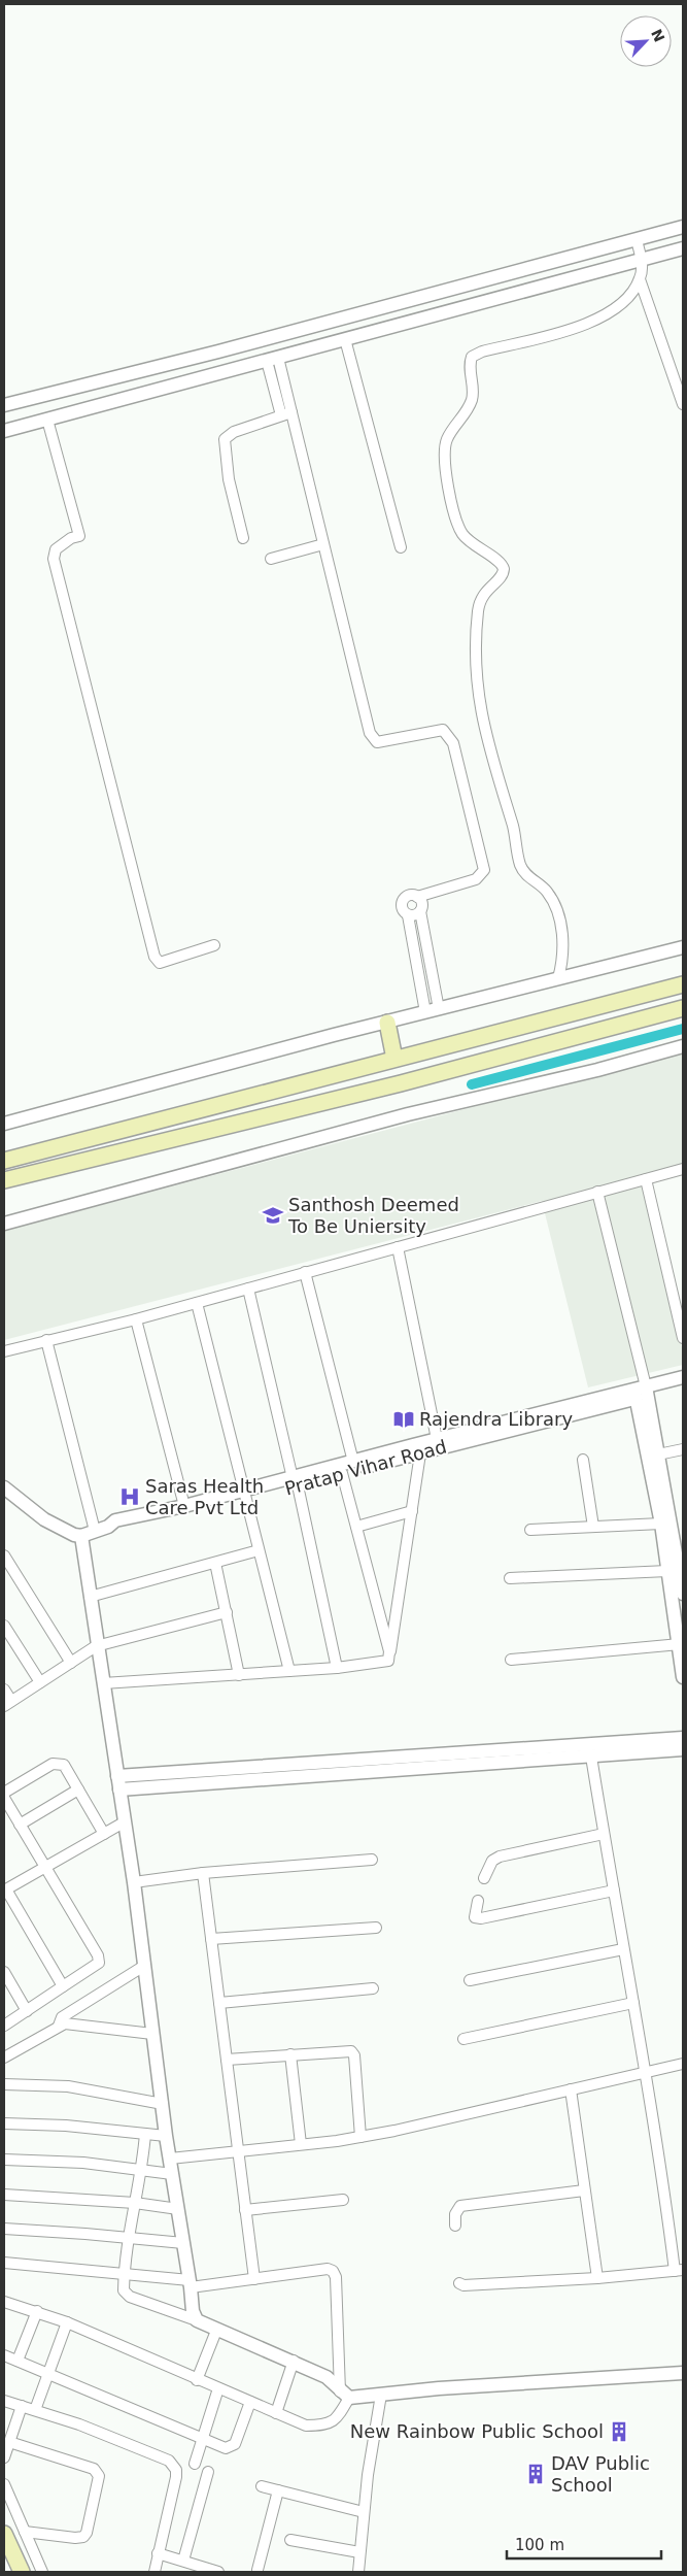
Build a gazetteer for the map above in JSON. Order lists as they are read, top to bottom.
{
  "streets": {
    "street": ["Pratap Vihar Road"]
  },
  "places": {
    "school or university": ["Santhosh Deemed To Be Uniersity"],
    "library": ["Rajendra Library"],
    "hospital": ["Saras Health Care Pvt Ltd"],
    "building": ["New Rainbow Public School", "DAV Public School"]
  },
  "scale_bar": "100 m",
  "north": "top right"
}
